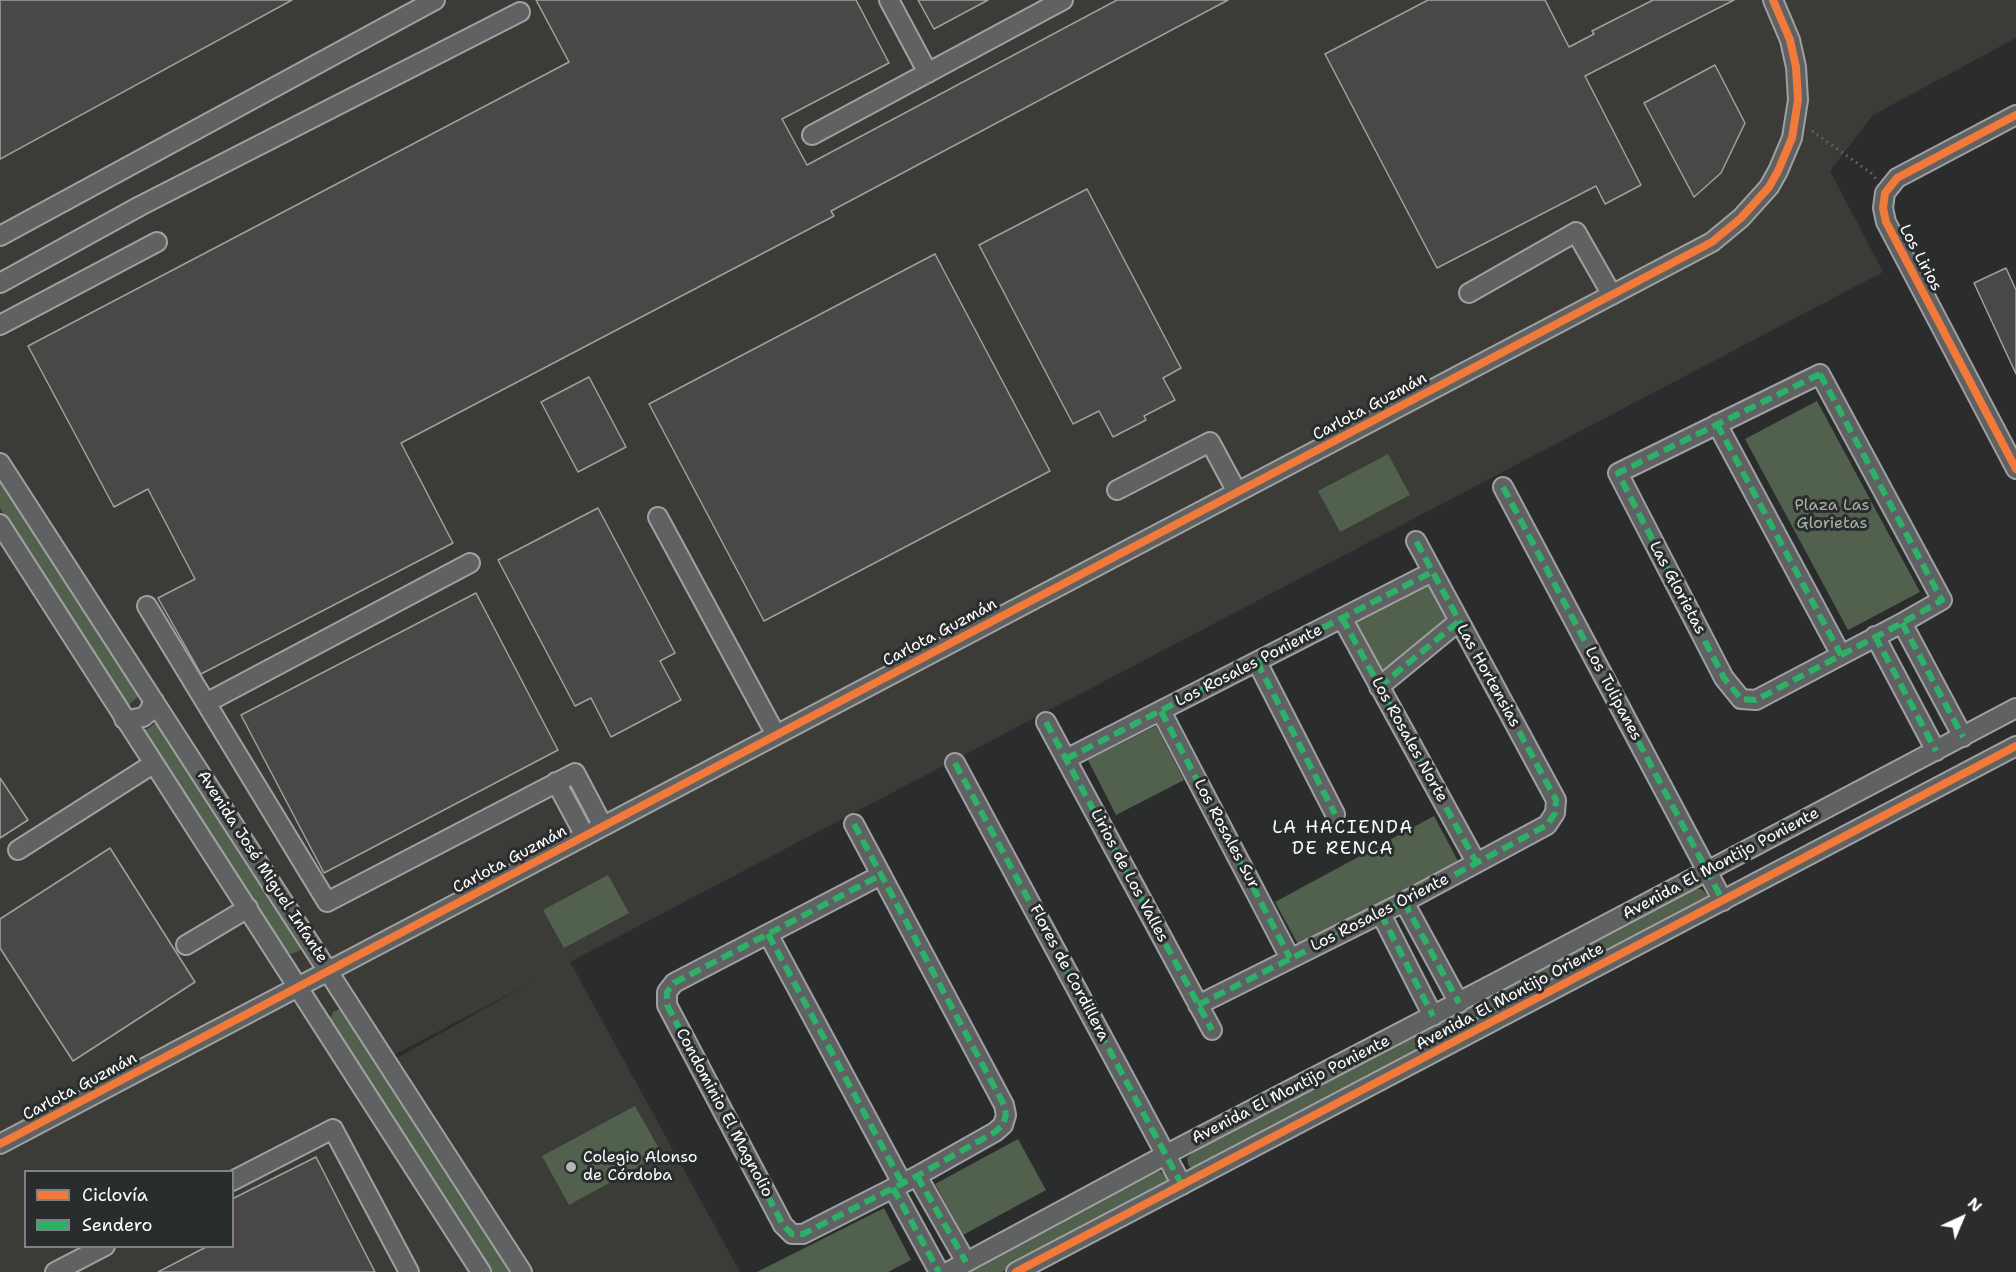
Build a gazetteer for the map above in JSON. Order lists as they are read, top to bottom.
{
  "streets": {
    "street": [
      "Los Lirios",
      "Carlota Guzmán",
      "Las Glorietas",
      "Los Rosales Poniente",
      "Las Hortensias",
      "Los Tulipanes",
      "Los Rosales Norte",
      "Los Rosales Sur",
      "Avenida El Montijo Poniente",
      "Avenida José Miguel Infante",
      "Lirios de Los Valles",
      "Los Rosales Oriente",
      "Flores de Cordillera",
      "Avenida El Montijo Oriente",
      "Condominio El Magnolio"
    ]
  },
  "crossings": [
    ["Carlota Guzmán", "Avenida José Miguel Infante"],
    ["Los Rosales Poniente", "Las Hortensias"],
    ["Los Rosales Poniente", "Los Rosales Norte"],
    ["Los Rosales Poniente", "Los Rosales Sur"],
    ["Los Rosales Poniente", "Lirios de Los Valles"],
    ["Las Hortensias", "Los Rosales Oriente"],
    ["Los Tulipanes", "Avenida El Montijo Poniente"],
    ["Los Tulipanes", "Avenida El Montijo Oriente"],
    ["Los Rosales Norte", "Los Rosales Oriente"],
    ["Los Rosales Sur", "Los Rosales Oriente"],
    ["Avenida El Montijo Poniente", "Flores de Cordillera"],
    ["Lirios de Los Valles", "Los Rosales Oriente"],
    ["Flores de Cordillera", "Avenida El Montijo Oriente"]
  ],
  "districts": ["LA HACIENDA DE RENCA"],
  "parks": ["Plaza Las Glorietas"],
  "places": ["Colegio Alonso de Córdoba"],
  "legend": ["Ciclovía", "Sendero"],
  "north": "top right"
}
